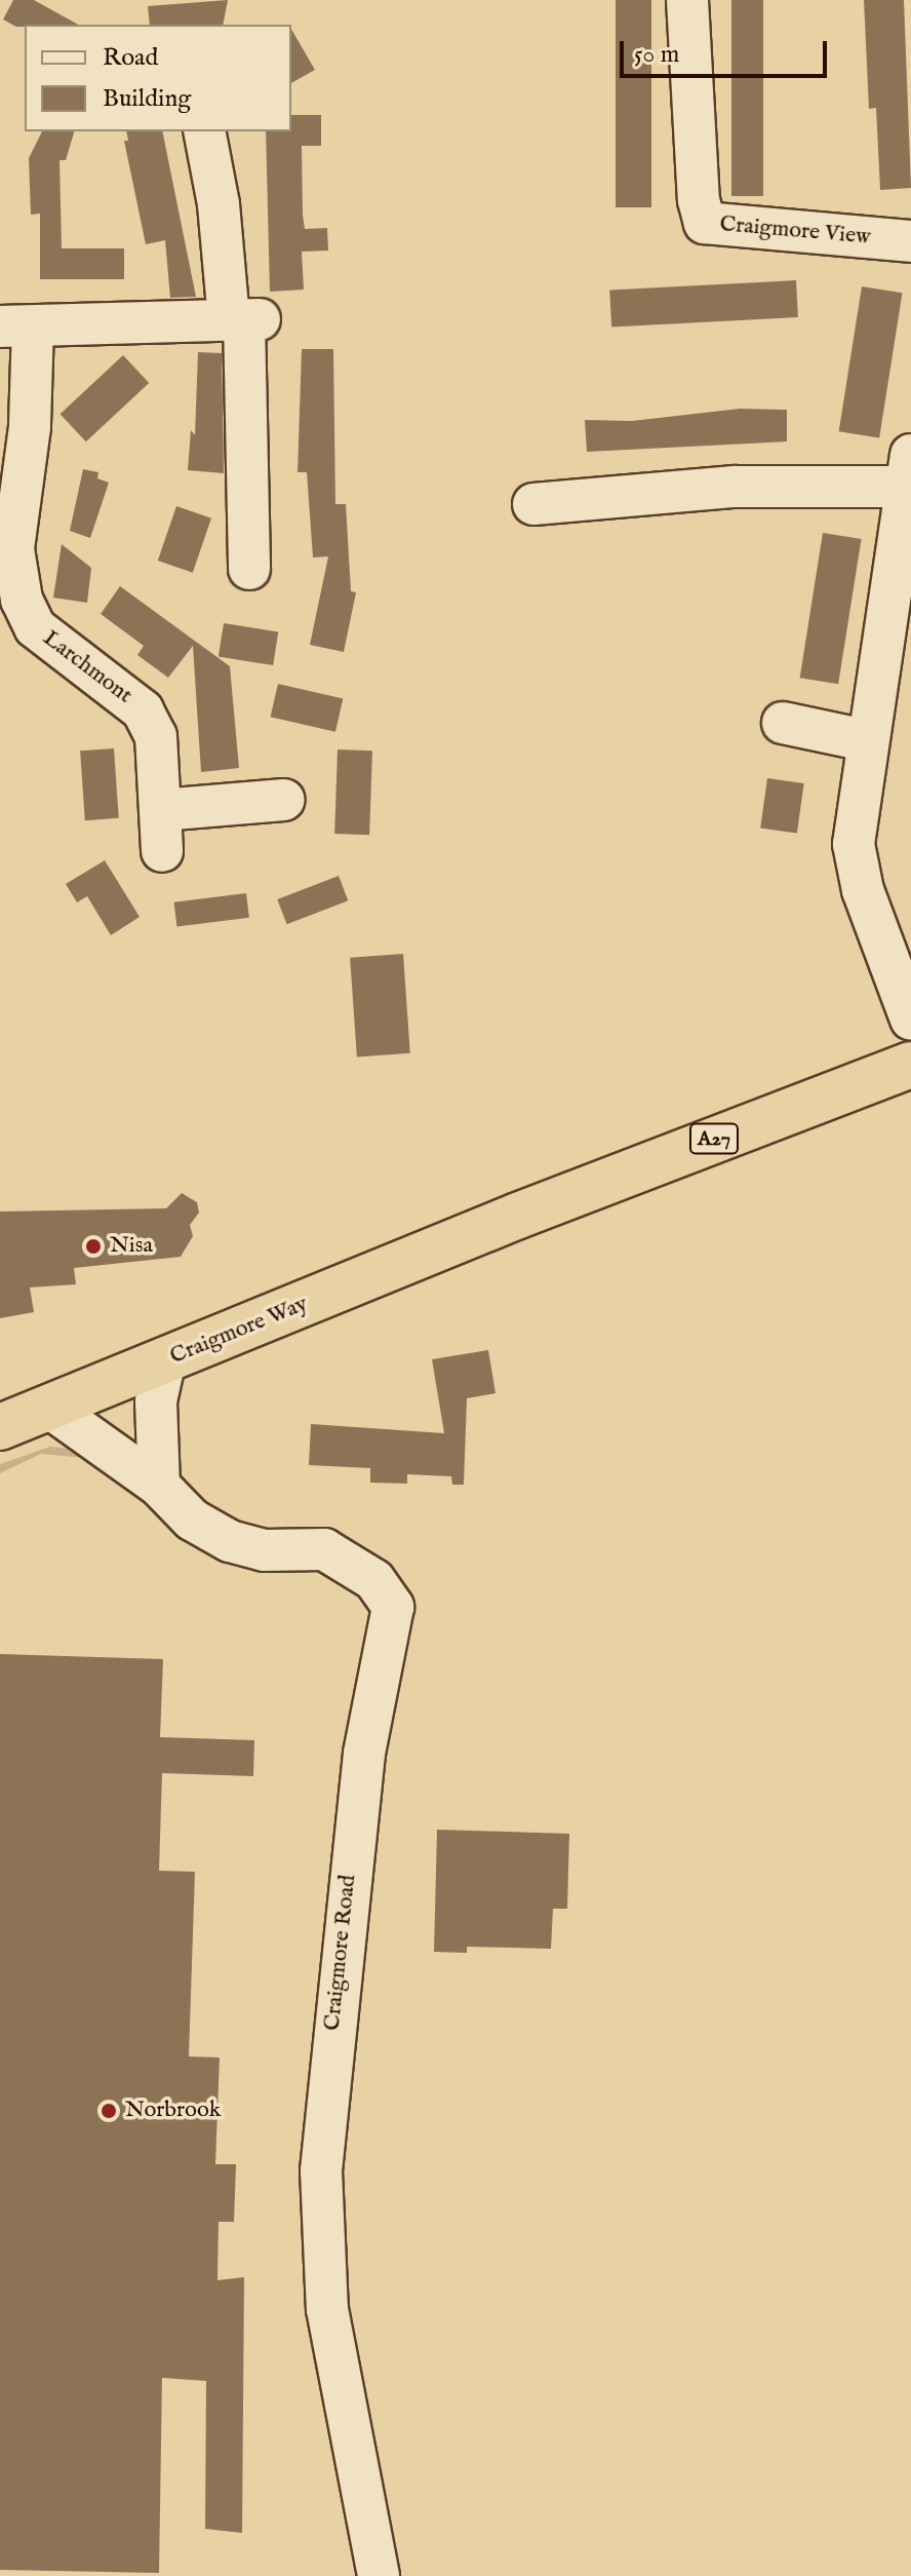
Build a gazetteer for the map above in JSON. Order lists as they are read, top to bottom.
{
  "streets": {
    "highway": ["A27", "Craigmore Way"],
    "street": ["Craigmore View", "Larchmont", "Craigmore Road"]
  },
  "crossings": [
    ["Craigmore Way", "Craigmore Road"]
  ],
  "places": ["Nisa", "Norbrook"],
  "legend": ["Road", "Building"],
  "scale_bar": "50 m"
}
